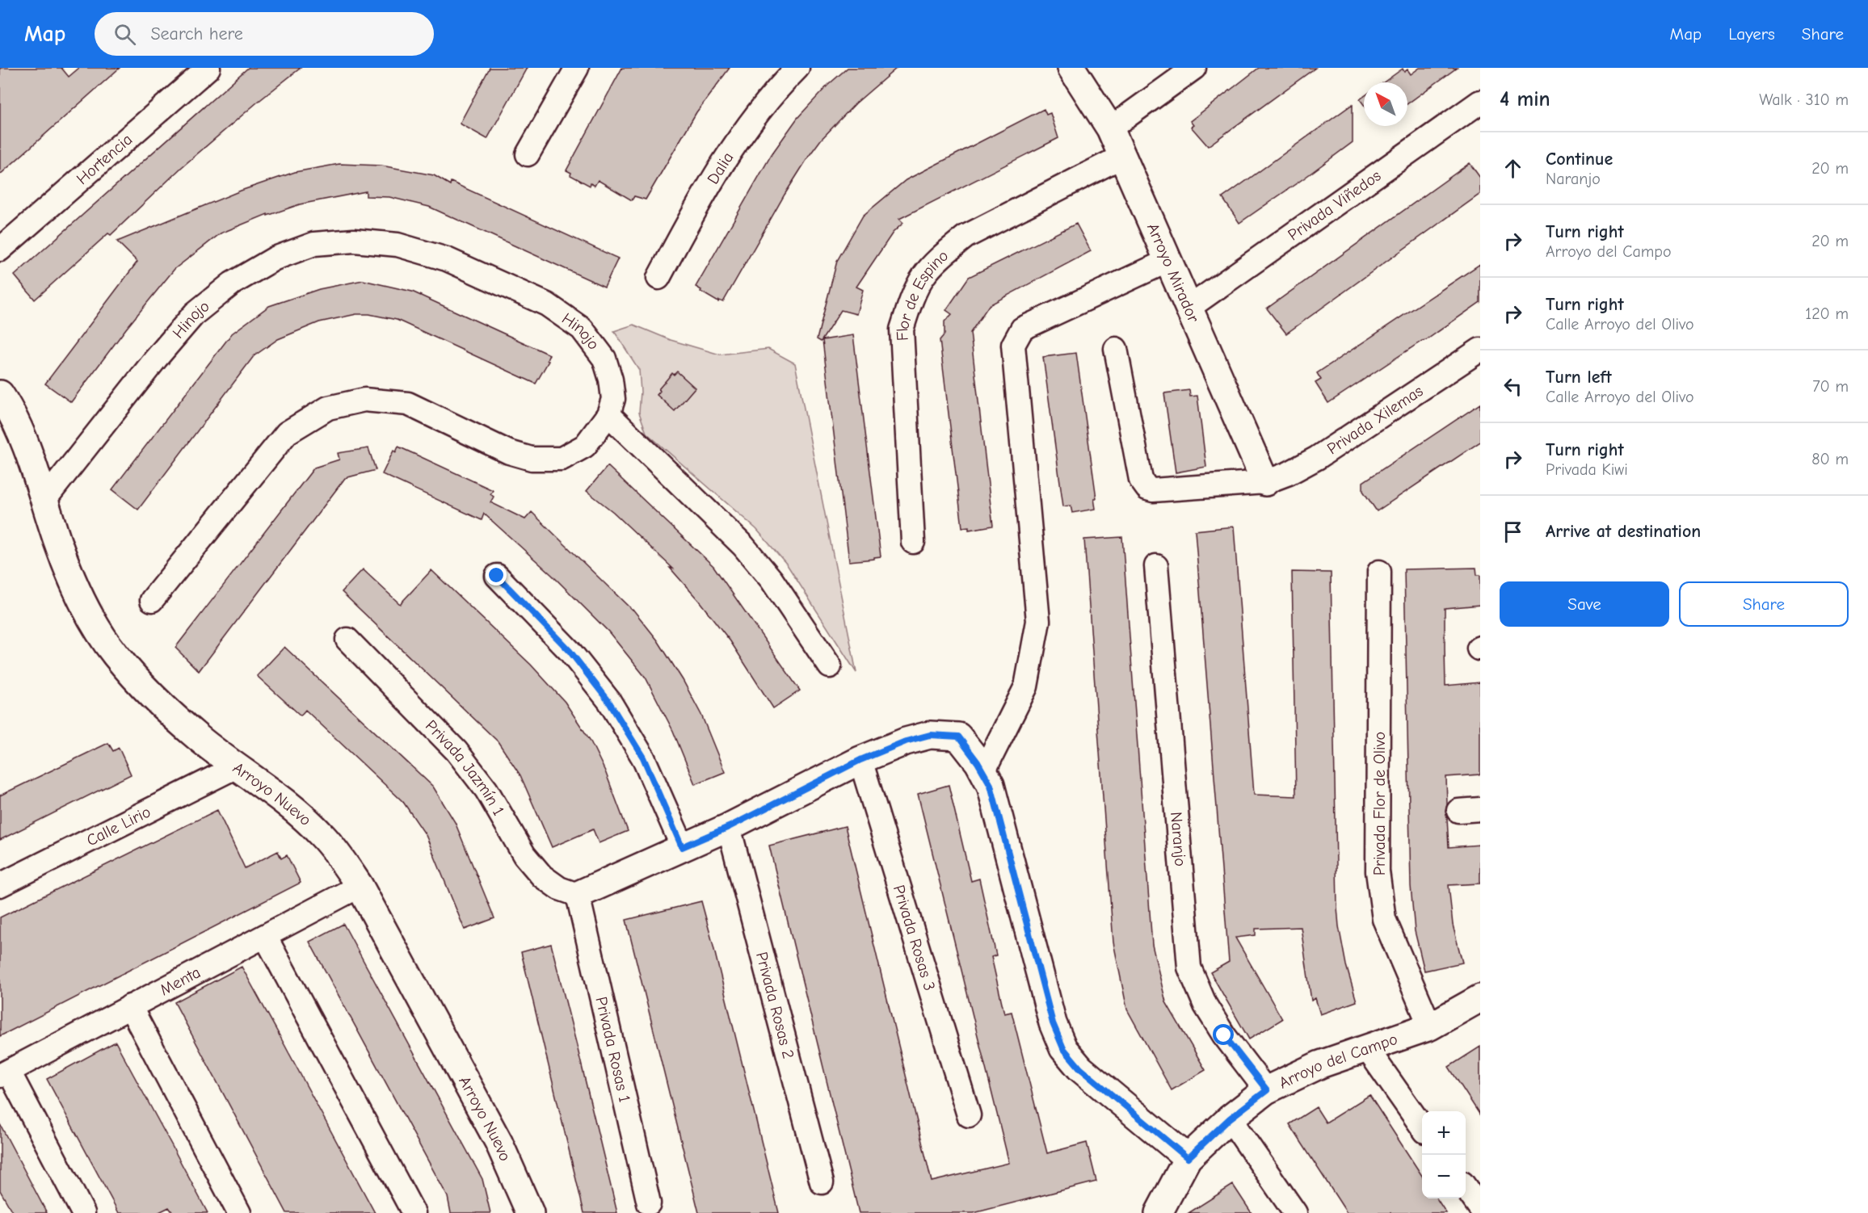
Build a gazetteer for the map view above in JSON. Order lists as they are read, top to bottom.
{
  "streets": {
    "street": [
      "Hortencia",
      "Dalia",
      "Privada Viñedos",
      "Arroyo Mirador",
      "Flor de Espino",
      "Hinojo",
      "Privada Xilemas",
      "Privada Jazmín 1",
      "Arroyo Nuevo",
      "Privada Flor de Olivo",
      "Calle Lirio",
      "Naranjo",
      "Privada Rosas 3",
      "Menta",
      "Privada Rosas 2",
      "Privada Rosas 1",
      "Arroyo del Campo"
    ]
  },
  "crossings": [
    ["Privada Viñedos", "Arroyo Mirador"],
    ["Arroyo Mirador", "Flor de Espino"],
    ["Arroyo Mirador", "Privada Xilemas"],
    ["Hinojo", "Arroyo Nuevo"],
    ["Privada Jazmín 1", "Privada Rosas 1"],
    ["Arroyo Nuevo", "Calle Lirio"],
    ["Arroyo Nuevo", "Menta"],
    ["Privada Flor de Olivo", "Arroyo del Campo"],
    ["Naranjo", "Arroyo del Campo"]
  ],
  "north": "top left",
  "page": {
    "header": "Map",
    "search": "Search here",
    "nav": ["Map", "Layers", "Share"],
    "heading": ["4 min", "Walk · 310 m"],
    "list": [
      ["Continue", "Naranjo", "20 m"],
      ["Turn right", "Arroyo del Campo", "20 m"],
      ["Turn right", "Calle Arroyo del Olivo", "120 m"],
      ["Turn left", "Calle Arroyo del Olivo", "70 m"],
      ["Turn right", "Privada Kiwi", "80 m"],
      "Arrive at destination"
    ],
    "buttons": ["Save", "Share"],
    "map_buttons": ["+", "−"]
  }
}
